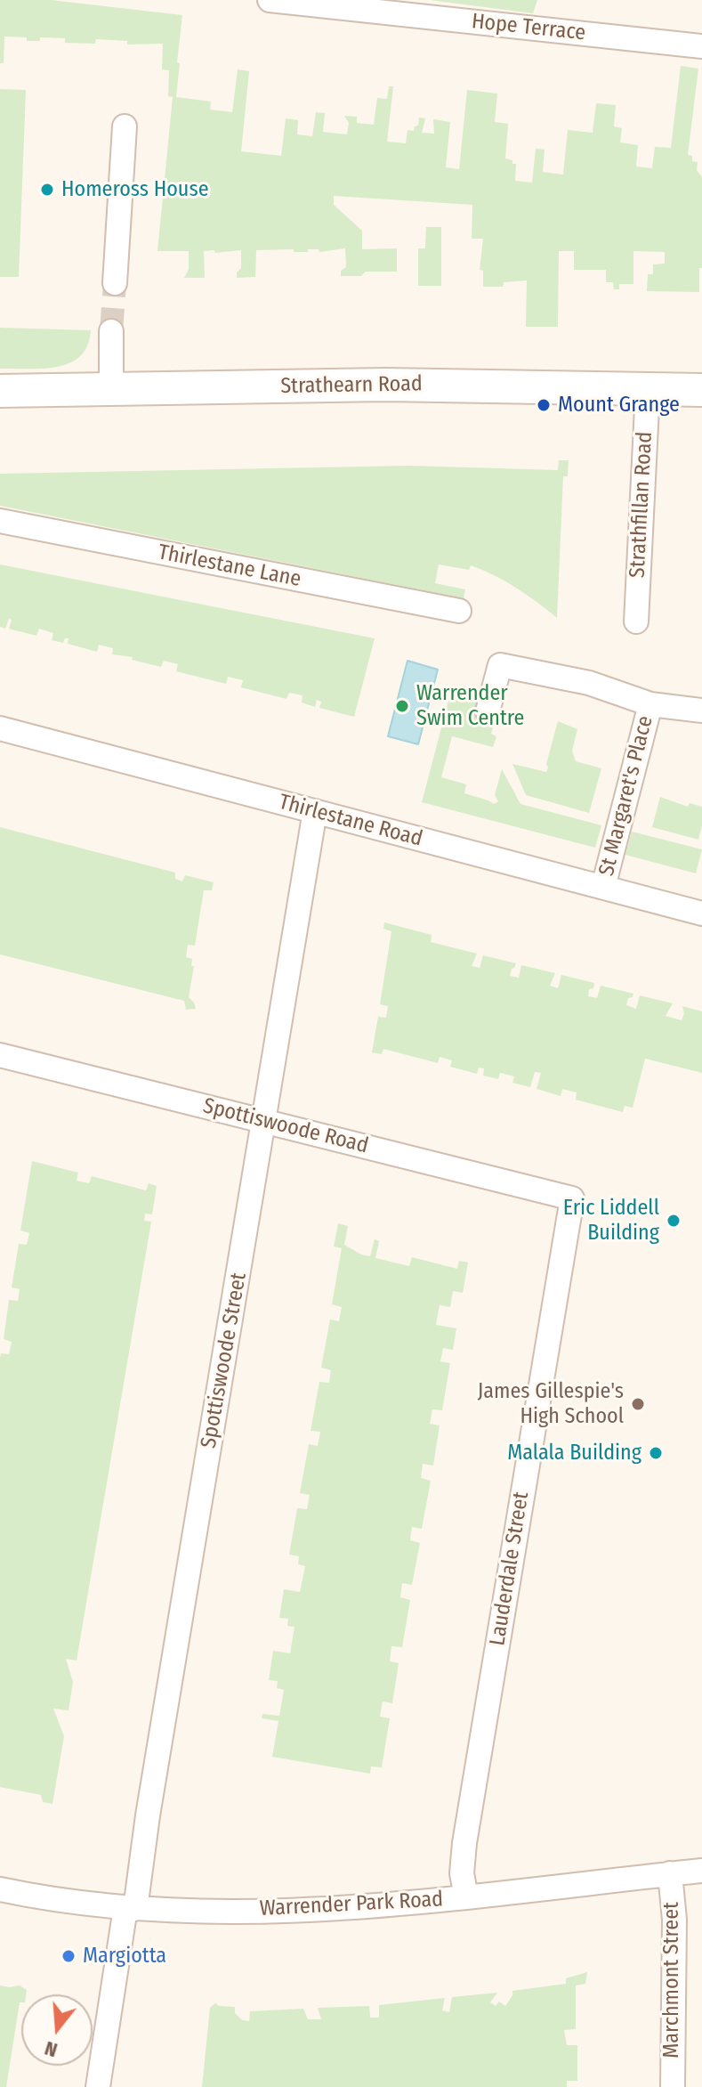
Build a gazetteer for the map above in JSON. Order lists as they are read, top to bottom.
{
  "streets": {
    "street": [
      "Hope Terrace",
      "Strathearn Road",
      "Strathfillan Road",
      "Thirlestane Lane",
      "St Margaret's Place",
      "Thirlestane Road",
      "Spottiswoode Road",
      "Spottiswoode Street",
      "Lauderdale Street",
      "Warrender Park Road",
      "Marchmont Street"
    ]
  },
  "crossings": [
    ["Strathearn Road", "Strathfillan Road"],
    ["St Margaret's Place", "Thirlestane Road"],
    ["Thirlestane Road", "Spottiswoode Street"],
    ["Spottiswoode Road", "Spottiswoode Street"],
    ["Spottiswoode Road", "Lauderdale Street"],
    ["Spottiswoode Street", "Warrender Park Road"],
    ["Lauderdale Street", "Warrender Park Road"],
    ["Warrender Park Road", "Marchmont Street"]
  ],
  "places": [
    "Homeross House",
    "Mount Grange",
    "Warrender Swim Centre",
    "Eric Liddell Building",
    "James Gillespie's High School",
    "Malala Building",
    "Margiotta"
  ],
  "north": "bottom"
}
